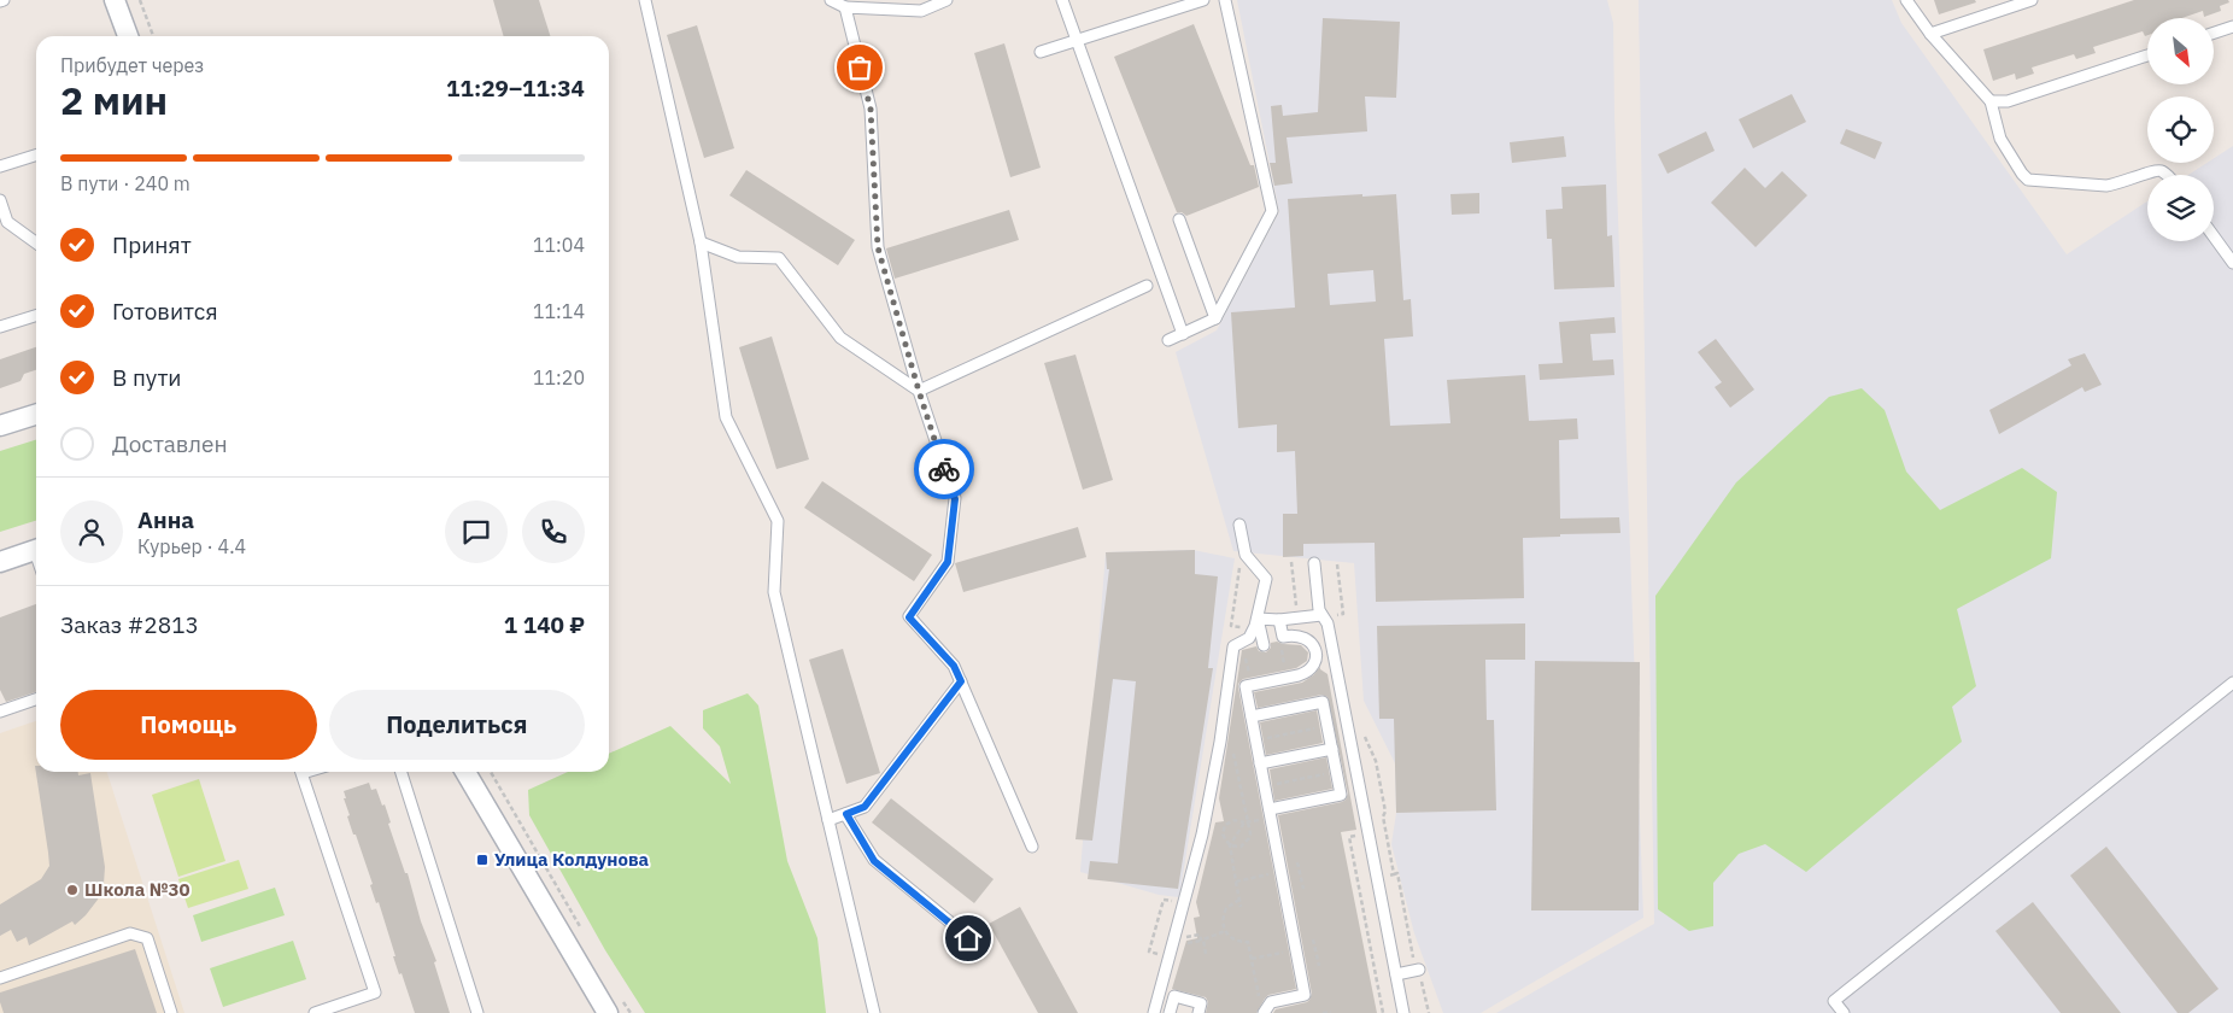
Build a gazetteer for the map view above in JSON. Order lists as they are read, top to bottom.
{
  "places": {
    "transit": ["Улица Колдунова"],
    "other": ["Школа №30"]
  },
  "north": "bottom right",
  "page": {
    "heading": ["2 мин", "Прибудет через", "11:29–11:34"],
    "panel": [
      "Анна",
      "Курьер · 4.4",
      "Заказ #2813",
      "1 140 ₽"
    ],
    "bar": "В пути · 240 m",
    "list": [
      ["Принят", "11:04"],
      ["Готовится", "11:14"],
      ["В пути", "11:20"],
      "Доставлен"
    ],
    "buttons": ["Помощь", "Поделиться"]
  }
}
